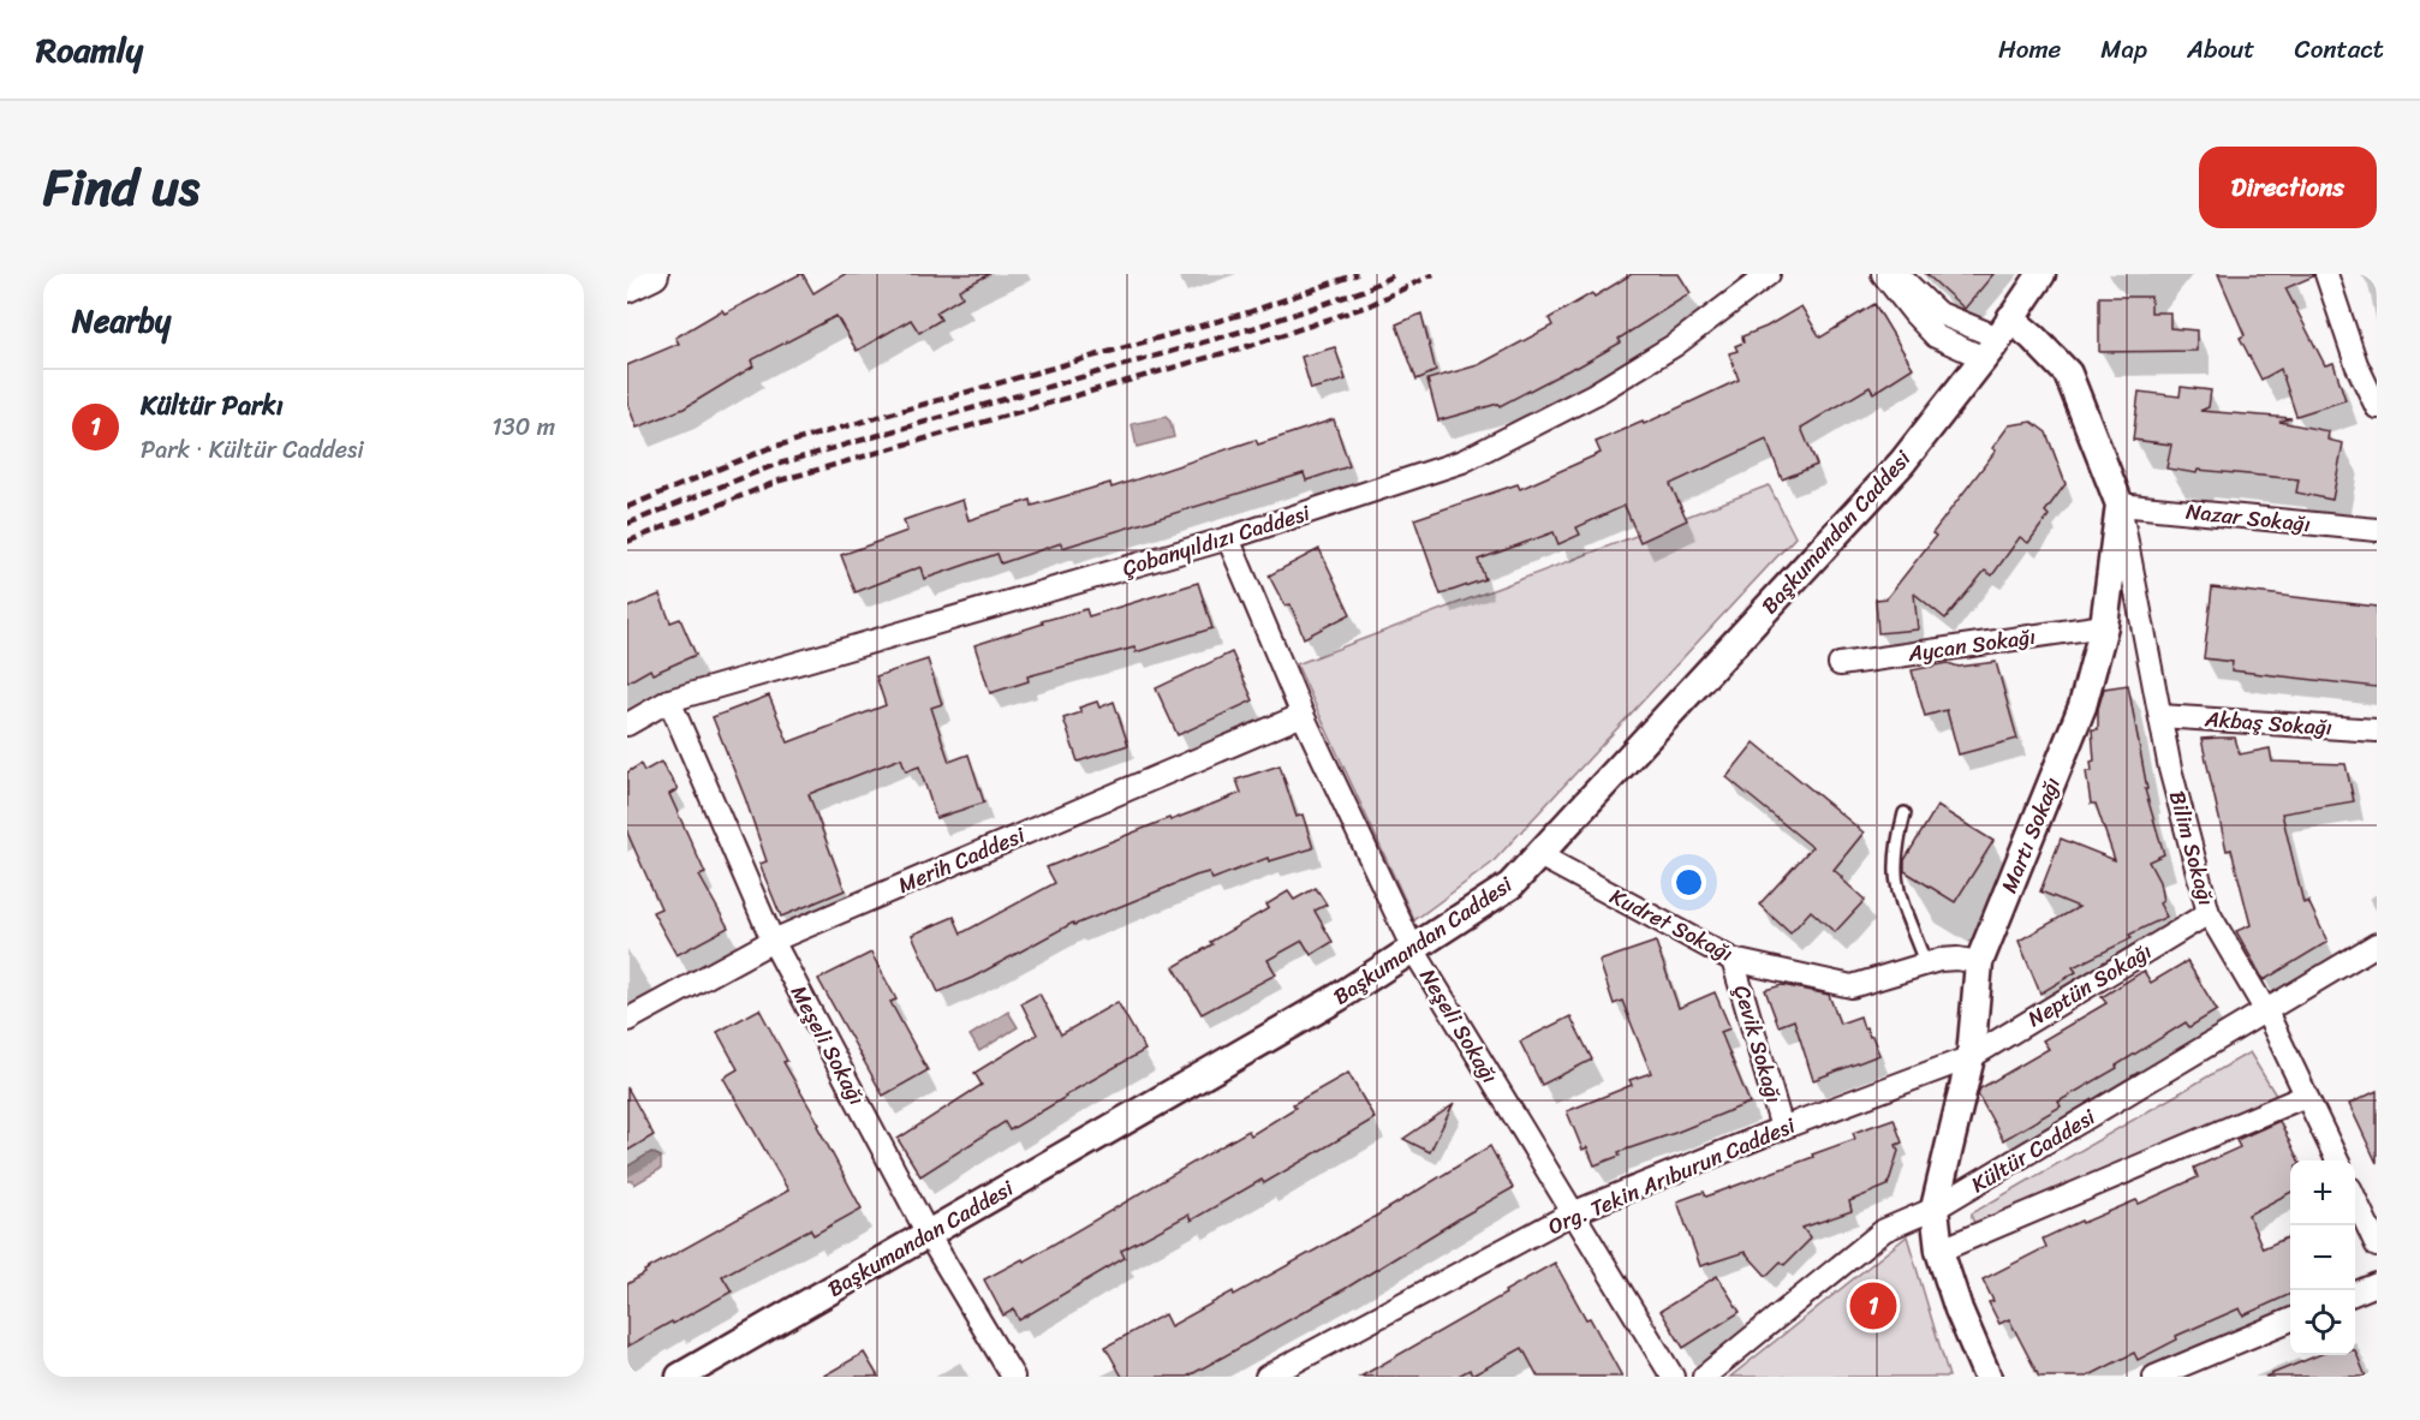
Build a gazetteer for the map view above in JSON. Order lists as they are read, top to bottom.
{
  "streets": {
    "street": [
      "Nazar Sokağı",
      "Başkumandan Caddesi",
      "Çobanyıldızı Caddesi",
      "Aycan Sokağı",
      "Akbaş Sokağı",
      "Martı Sokağı",
      "Bilim Sokağı",
      "Merih Caddesi",
      "Kudret Sokağı",
      "Neptün Sokağı",
      "Neşeli Sokağı",
      "Çevik Sokağı",
      "Meşeli Sokağı",
      "Kültür Caddesi",
      "Org. Tekin Arıburun Caddesi"
    ]
  },
  "crossings": [
    ["Nazar Sokağı", "Martı Sokağı"],
    ["Nazar Sokağı", "Bilim Sokağı"],
    ["Başkumandan Caddesi", "Martı Sokağı"],
    ["Başkumandan Caddesi", "Kudret Sokağı"],
    ["Başkumandan Caddesi", "Neşeli Sokağı"],
    ["Başkumandan Caddesi", "Meşeli Sokağı"],
    ["Çobanyıldızı Caddesi", "Neşeli Sokağı"],
    ["Çobanyıldızı Caddesi", "Meşeli Sokağı"],
    ["Aycan Sokağı", "Martı Sokağı"],
    ["Akbaş Sokağı", "Bilim Sokağı"],
    ["Martı Sokağı", "Bilim Sokağı"],
    ["Martı Sokağı", "Kudret Sokağı"],
    ["Martı Sokağı", "Neptün Sokağı"],
    ["Martı Sokağı", "Kültür Caddesi"],
    ["Martı Sokağı", "Org. Tekin Arıburun Caddesi"],
    ["Bilim Sokağı", "Neptün Sokağı"],
    ["Bilim Sokağı", "Kültür Caddesi"],
    ["Merih Caddesi", "Neşeli Sokağı"],
    ["Merih Caddesi", "Meşeli Sokağı"],
    ["Kudret Sokağı", "Çevik Sokağı"],
    ["Neptün Sokağı", "Org. Tekin Arıburun Caddesi"],
    ["Neşeli Sokağı", "Org. Tekin Arıburun Caddesi"],
    ["Çevik Sokağı", "Org. Tekin Arıburun Caddesi"]
  ],
  "page": {
    "header": "Roamly",
    "nav": [
      "Home",
      "Map",
      "About",
      "Contact"
    ],
    "title": "Find us",
    "buttons": "Directions",
    "heading": "Nearby",
    "list": [
      {
        "mark": "1",
        "name": "Kültür Parkı",
        "note": "Park · Kültür Caddesi",
        "value": "130 m"
      }
    ],
    "map_buttons": ["+", "−"],
    "pins": "1"
  }
}
